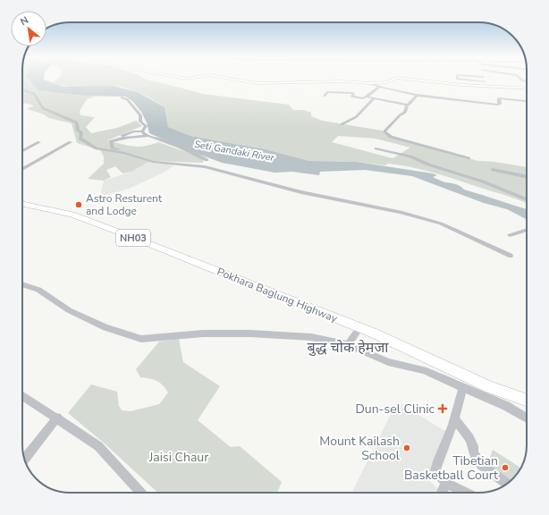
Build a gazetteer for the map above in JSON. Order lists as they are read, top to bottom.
{
  "streets": {
    "highway": ["NH03", "Pokhara Baglung Highway"]
  },
  "districts": ["बुद्ध चोक हेमजा"],
  "water": ["Seti Gandaki River"],
  "parks": ["Jaisi Chaur"],
  "places": {
    "other": ["Astro Resturent and Lodge", "Mount Kailash School", "Tibetian Basketball Court"],
    "health": ["Dun-sel Clinic"]
  },
  "north": "top left"
}
